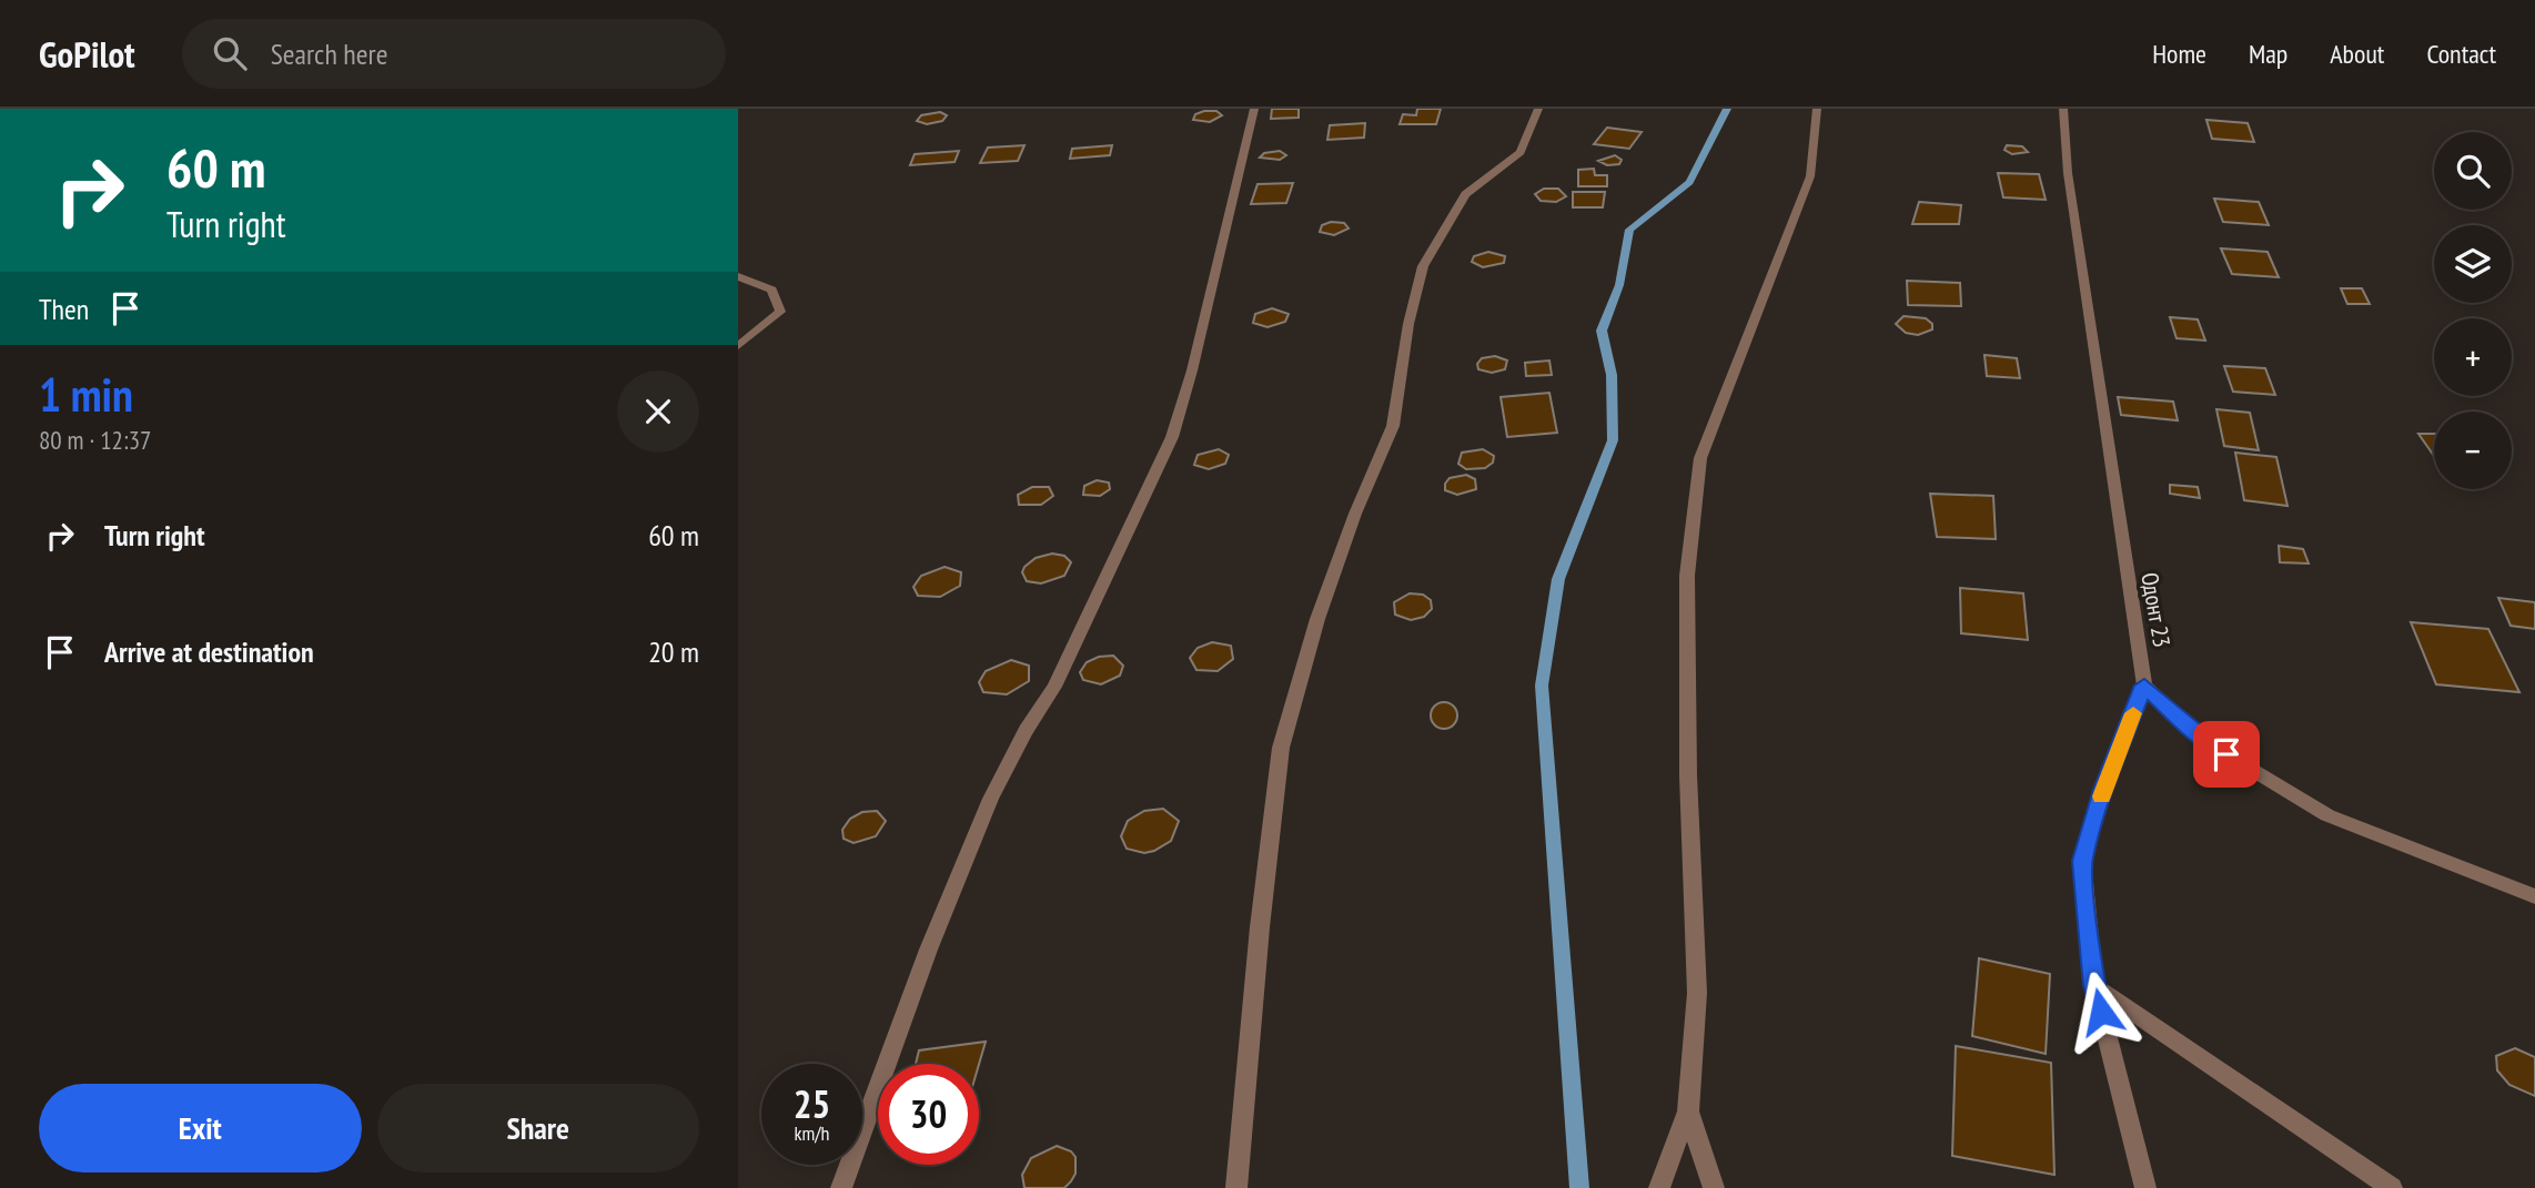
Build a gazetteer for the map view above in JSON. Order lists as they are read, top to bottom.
{
  "streets": {
    "street": ["Одонт 23"]
  },
  "page": {
    "header": "GoPilot",
    "search": "Search here",
    "nav": [
      "Home",
      "Map",
      "About",
      "Contact"
    ],
    "turn": ["60 m", "Turn right"],
    "map_buttons": ["+", "−"],
    "then": "Then",
    "heading": ["1 min", "80 m · 12:37"],
    "list": [
      {
        "name": "Turn right",
        "value": "60 m"
      },
      {
        "name": "Arrive at destination",
        "value": "20 m"
      }
    ],
    "speed": "25 km/h",
    "limit": "30",
    "buttons": ["Exit", "Share"]
  }
}
